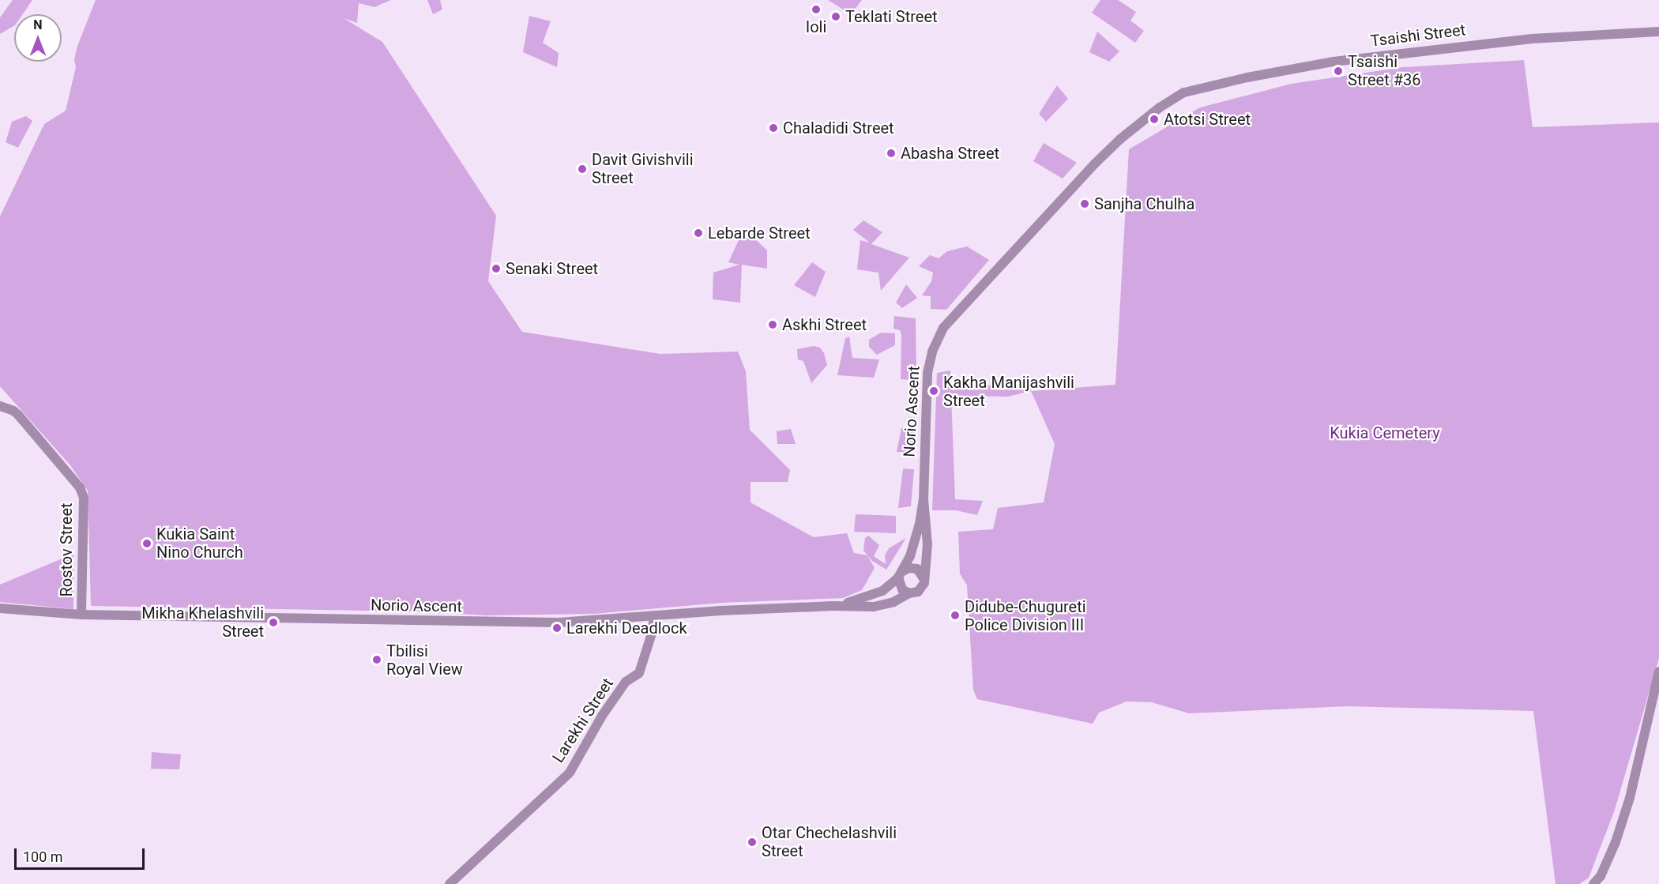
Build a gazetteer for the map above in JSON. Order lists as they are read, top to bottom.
{
  "streets": {
    "street": [
      "Tsaishi Street",
      "Norio Ascent",
      "Rostov Street",
      "Larekhi Street"
    ]
  },
  "crossings": [
    ["Tsaishi Street", "Norio Ascent"],
    ["Norio Ascent", "Rostov Street"],
    ["Norio Ascent", "Larekhi Street"]
  ],
  "parks": ["Kukia Cemetery"],
  "places": [
    "Ioli",
    "Teklati Street",
    "Tsaishi Street #36",
    "Atotsi Street",
    "Chaladidi Street",
    "Abasha Street",
    "Davit Givishvili Street",
    "Sanjha Chulha",
    "Lebarde Street",
    "Senaki Street",
    "Askhi Street",
    "Kakha Manijashvili Street",
    "Kukia Saint Nino Church",
    "Didube-Chugureti Police Division III",
    "Mikha Khelashvili Street",
    "Larekhi Deadlock",
    "Tbilisi Royal View",
    "Otar Chechelashvili Street"
  ],
  "scale_bar": "100 m",
  "north": "top"
}
